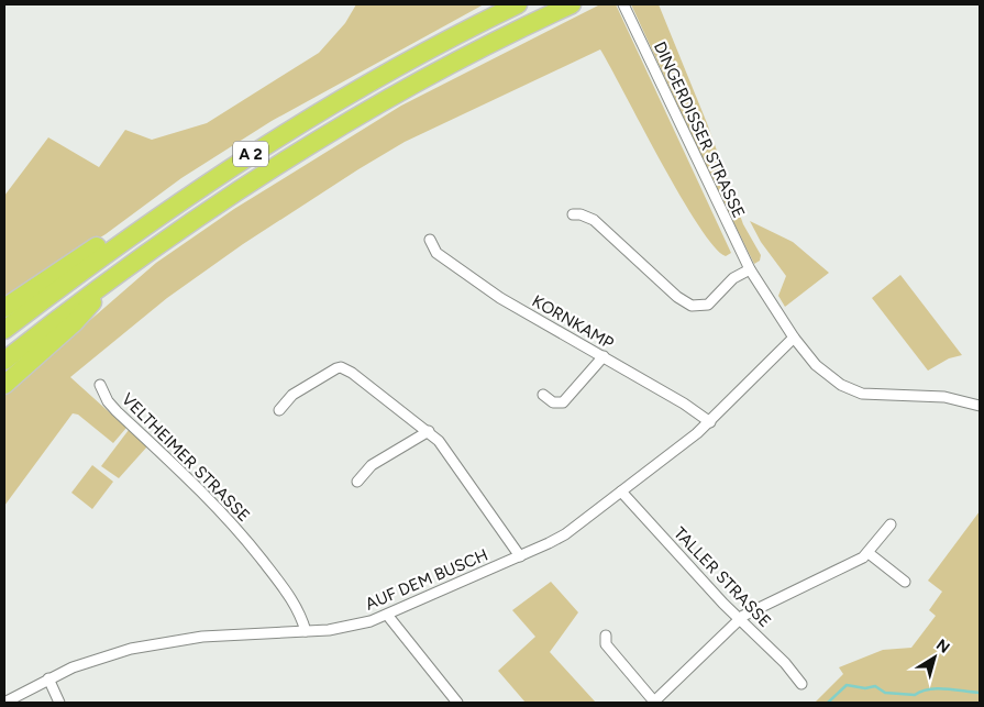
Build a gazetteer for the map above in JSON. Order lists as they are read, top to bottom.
{
  "streets": {
    "highway": ["A 2"],
    "street": [
      "DINGERDISSER STRASSE",
      "KORNKAMP",
      "VELTHEIMER STRASSE",
      "TALLER STRASSE",
      "AUF DEM BUSCH"
    ]
  },
  "crossings": [
    ["DINGERDISSER STRASSE", "AUF DEM BUSCH"],
    ["KORNKAMP", "AUF DEM BUSCH"],
    ["VELTHEIMER STRASSE", "AUF DEM BUSCH"],
    ["TALLER STRASSE", "AUF DEM BUSCH"]
  ],
  "north": "top right"
}
